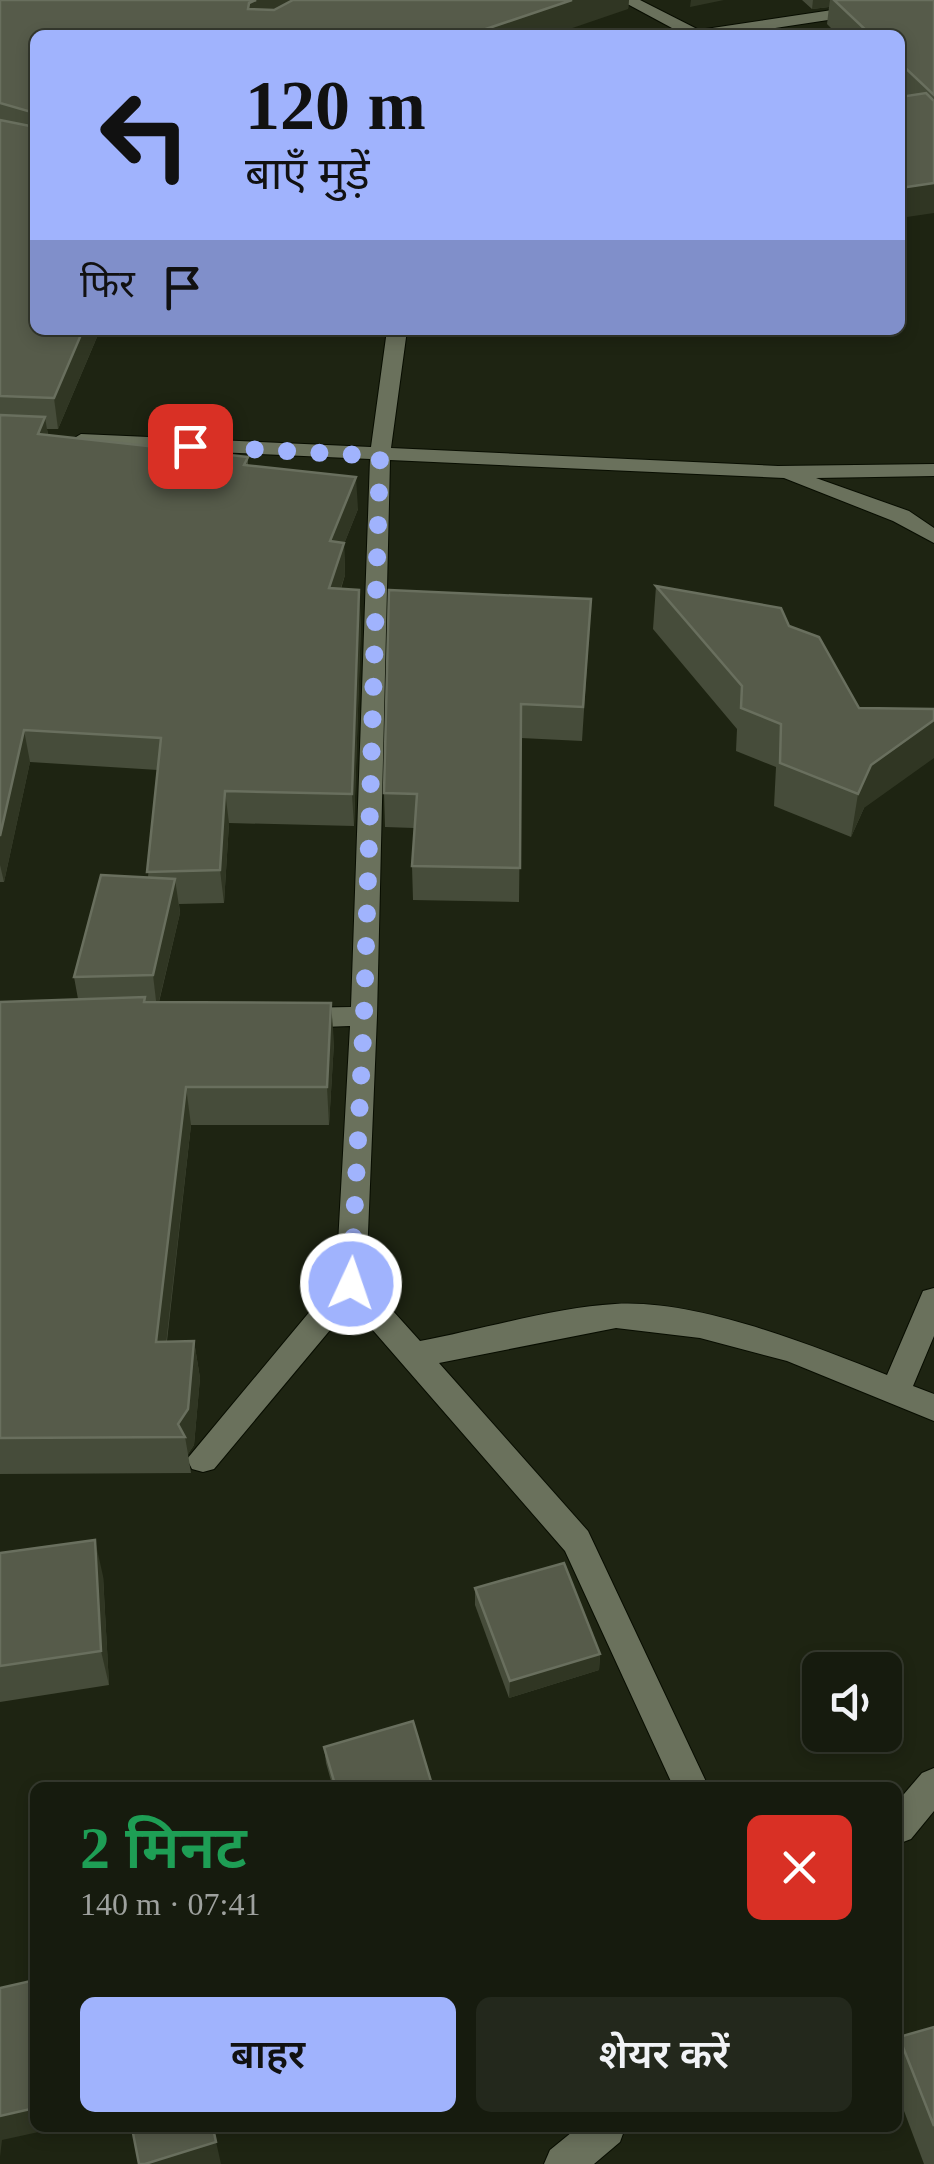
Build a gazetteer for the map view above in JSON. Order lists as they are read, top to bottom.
{
  "page": {
    "turn": ["120 m", "बाएँ मुड़ें"],
    "then": "फिर",
    "heading": ["2 मिनट", "140 m · 07:41"],
    "buttons": ["बाहर", "शेयर करें"]
  }
}
